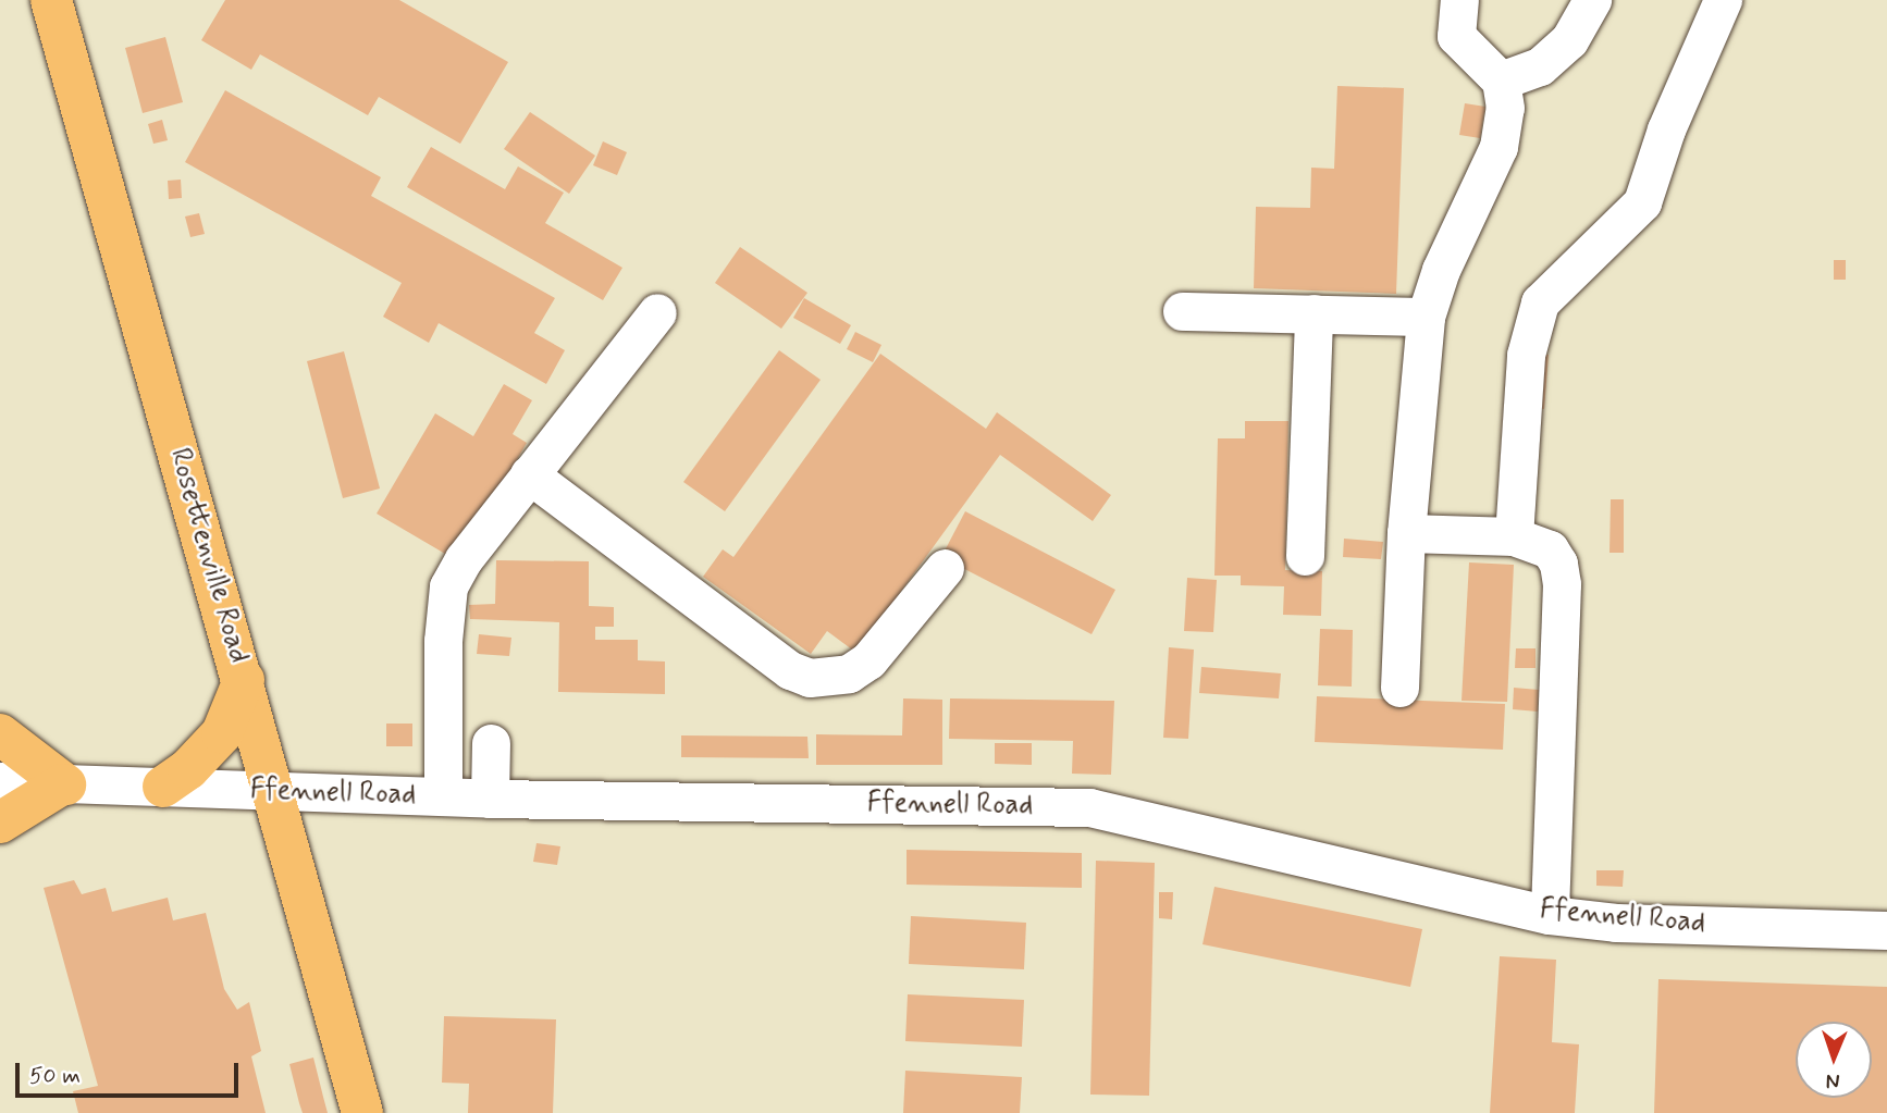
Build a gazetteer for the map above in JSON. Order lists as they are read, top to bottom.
{
  "streets": {
    "main road": ["Rosettenville Road"],
    "street": ["Ffennell Road"]
  },
  "crossings": [
    ["Rosettenville Road", "Ffennell Road"]
  ],
  "scale_bar": "50 m",
  "north": "bottom"
}
